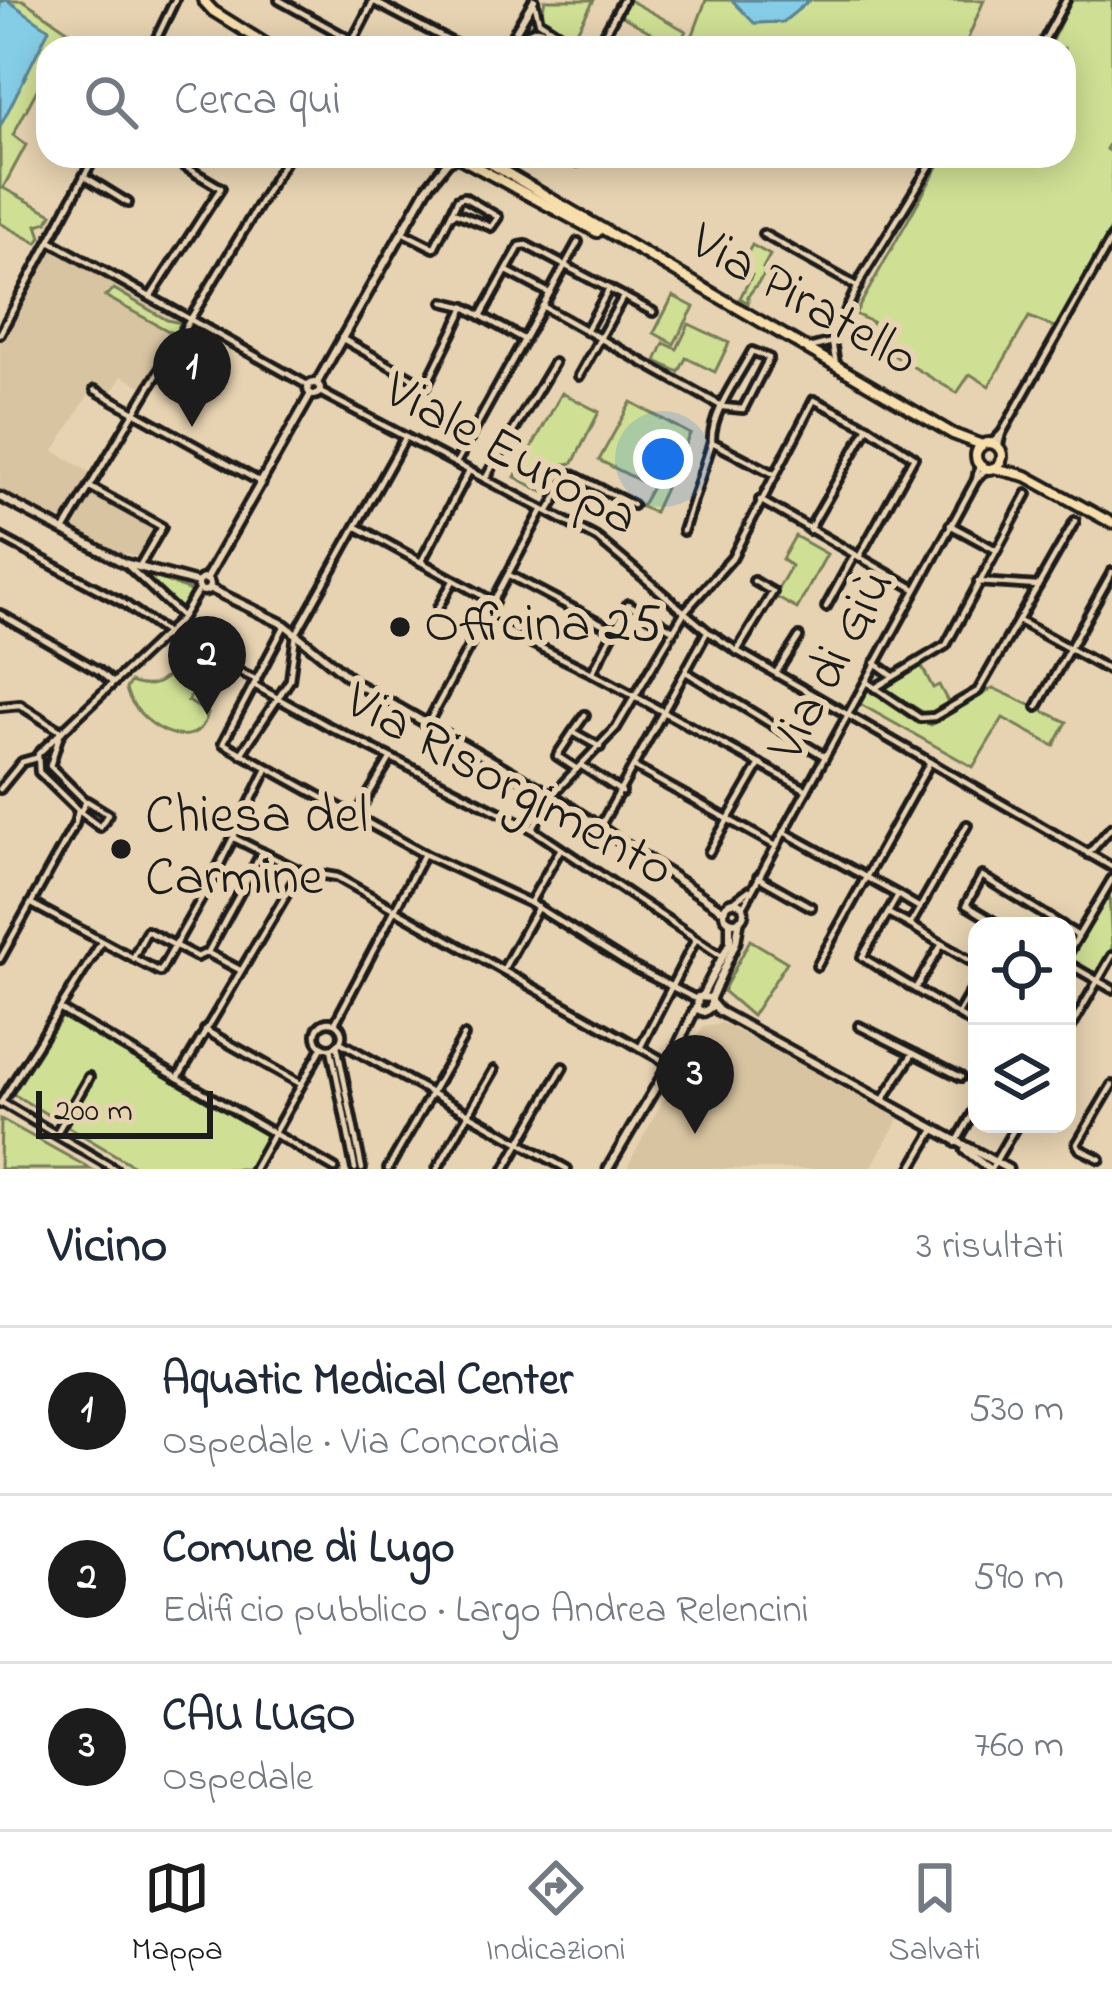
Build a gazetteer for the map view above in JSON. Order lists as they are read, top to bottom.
{
  "streets": {
    "main road": ["Via Piratello"],
    "street": ["Viale Europa", "Via di Giù", "Via Risorgimento"]
  },
  "crossings": [
    ["Via Piratello", "Via di Giù"],
    ["Viale Europa", "Via di Giù"]
  ],
  "places": ["Officina 25", "Chiesa del Carmine"],
  "scale_bar": "200 m",
  "page": {
    "search": "Cerca qui",
    "pins": ["1", "2", "3"],
    "scale": "200 m",
    "heading": ["Vicino", "3 risultati"],
    "list": [
      {
        "mark": "1",
        "name": "Aquatic Medical Center",
        "note": "Ospedale · Via Concordia",
        "value": "530 m"
      },
      {
        "mark": "2",
        "name": "Comune di Lugo",
        "note": "Edificio pubblico · Largo Andrea Relencini",
        "value": "590 m"
      },
      {
        "mark": "3",
        "name": "CAU LUGO",
        "note": "Ospedale",
        "value": "760 m"
      }
    ],
    "nav": ["Mappa", "Indicazioni", "Salvati"]
  }
}
